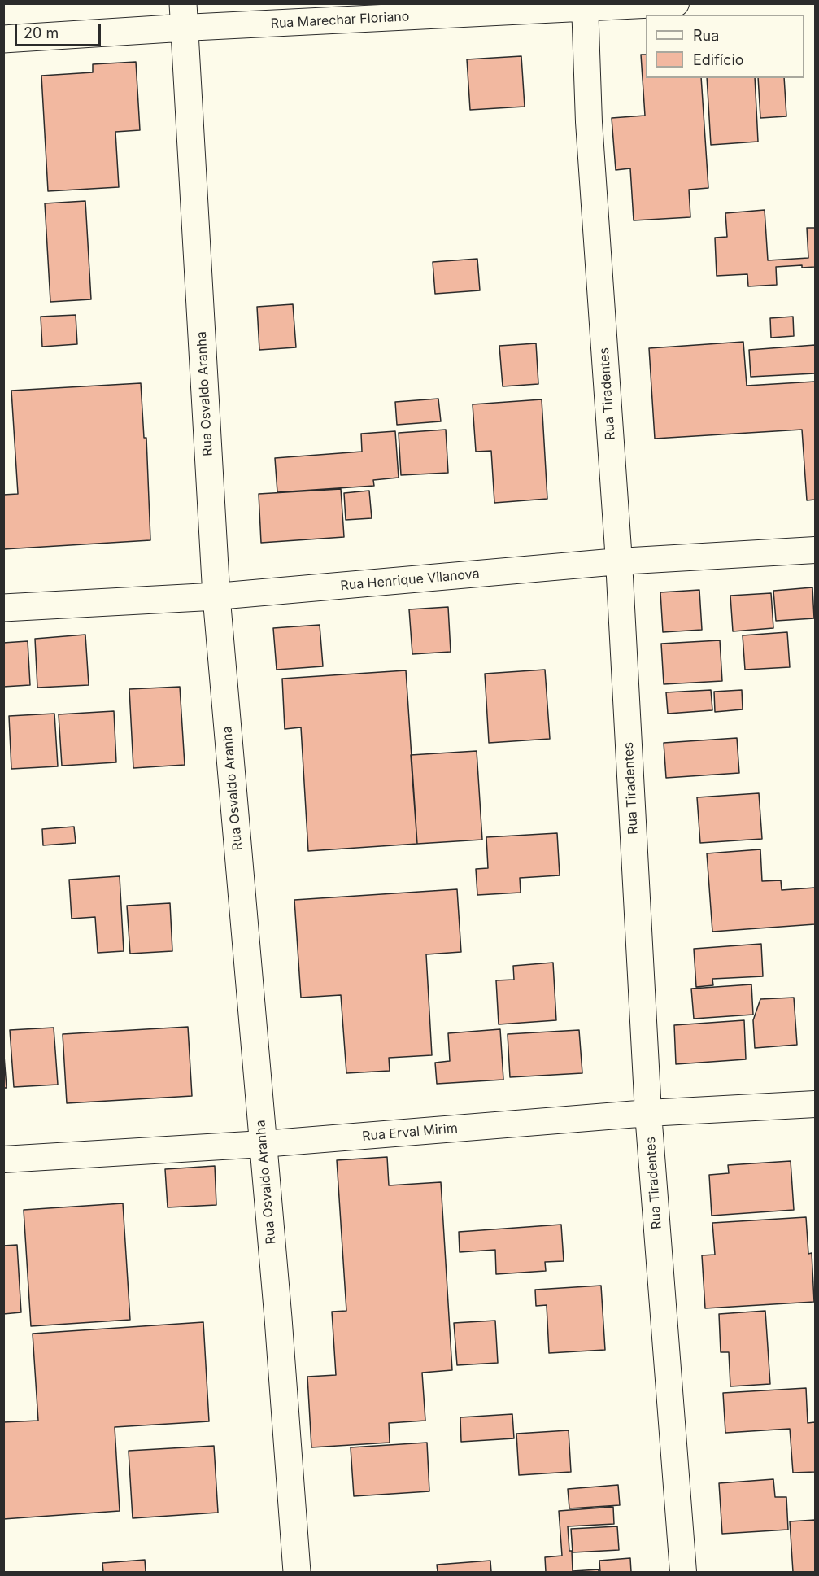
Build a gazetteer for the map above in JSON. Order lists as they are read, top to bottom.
{
  "streets": {
    "main road": ["Rua Marechar Floriano", "Rua Osvaldo Aranha", "Rua Henrique Vilanova"],
    "street": ["Rua Tiradentes", "Rua Erval Mirim"]
  },
  "crossings": [
    ["Rua Marechar Floriano", "Rua Osvaldo Aranha"],
    ["Rua Marechar Floriano", "Rua Tiradentes"],
    ["Rua Osvaldo Aranha", "Rua Henrique Vilanova"],
    ["Rua Osvaldo Aranha", "Rua Erval Mirim"],
    ["Rua Tiradentes", "Rua Henrique Vilanova"],
    ["Rua Tiradentes", "Rua Erval Mirim"]
  ],
  "legend": ["Rua", "Edifício"],
  "scale_bar": "20 m"
}
